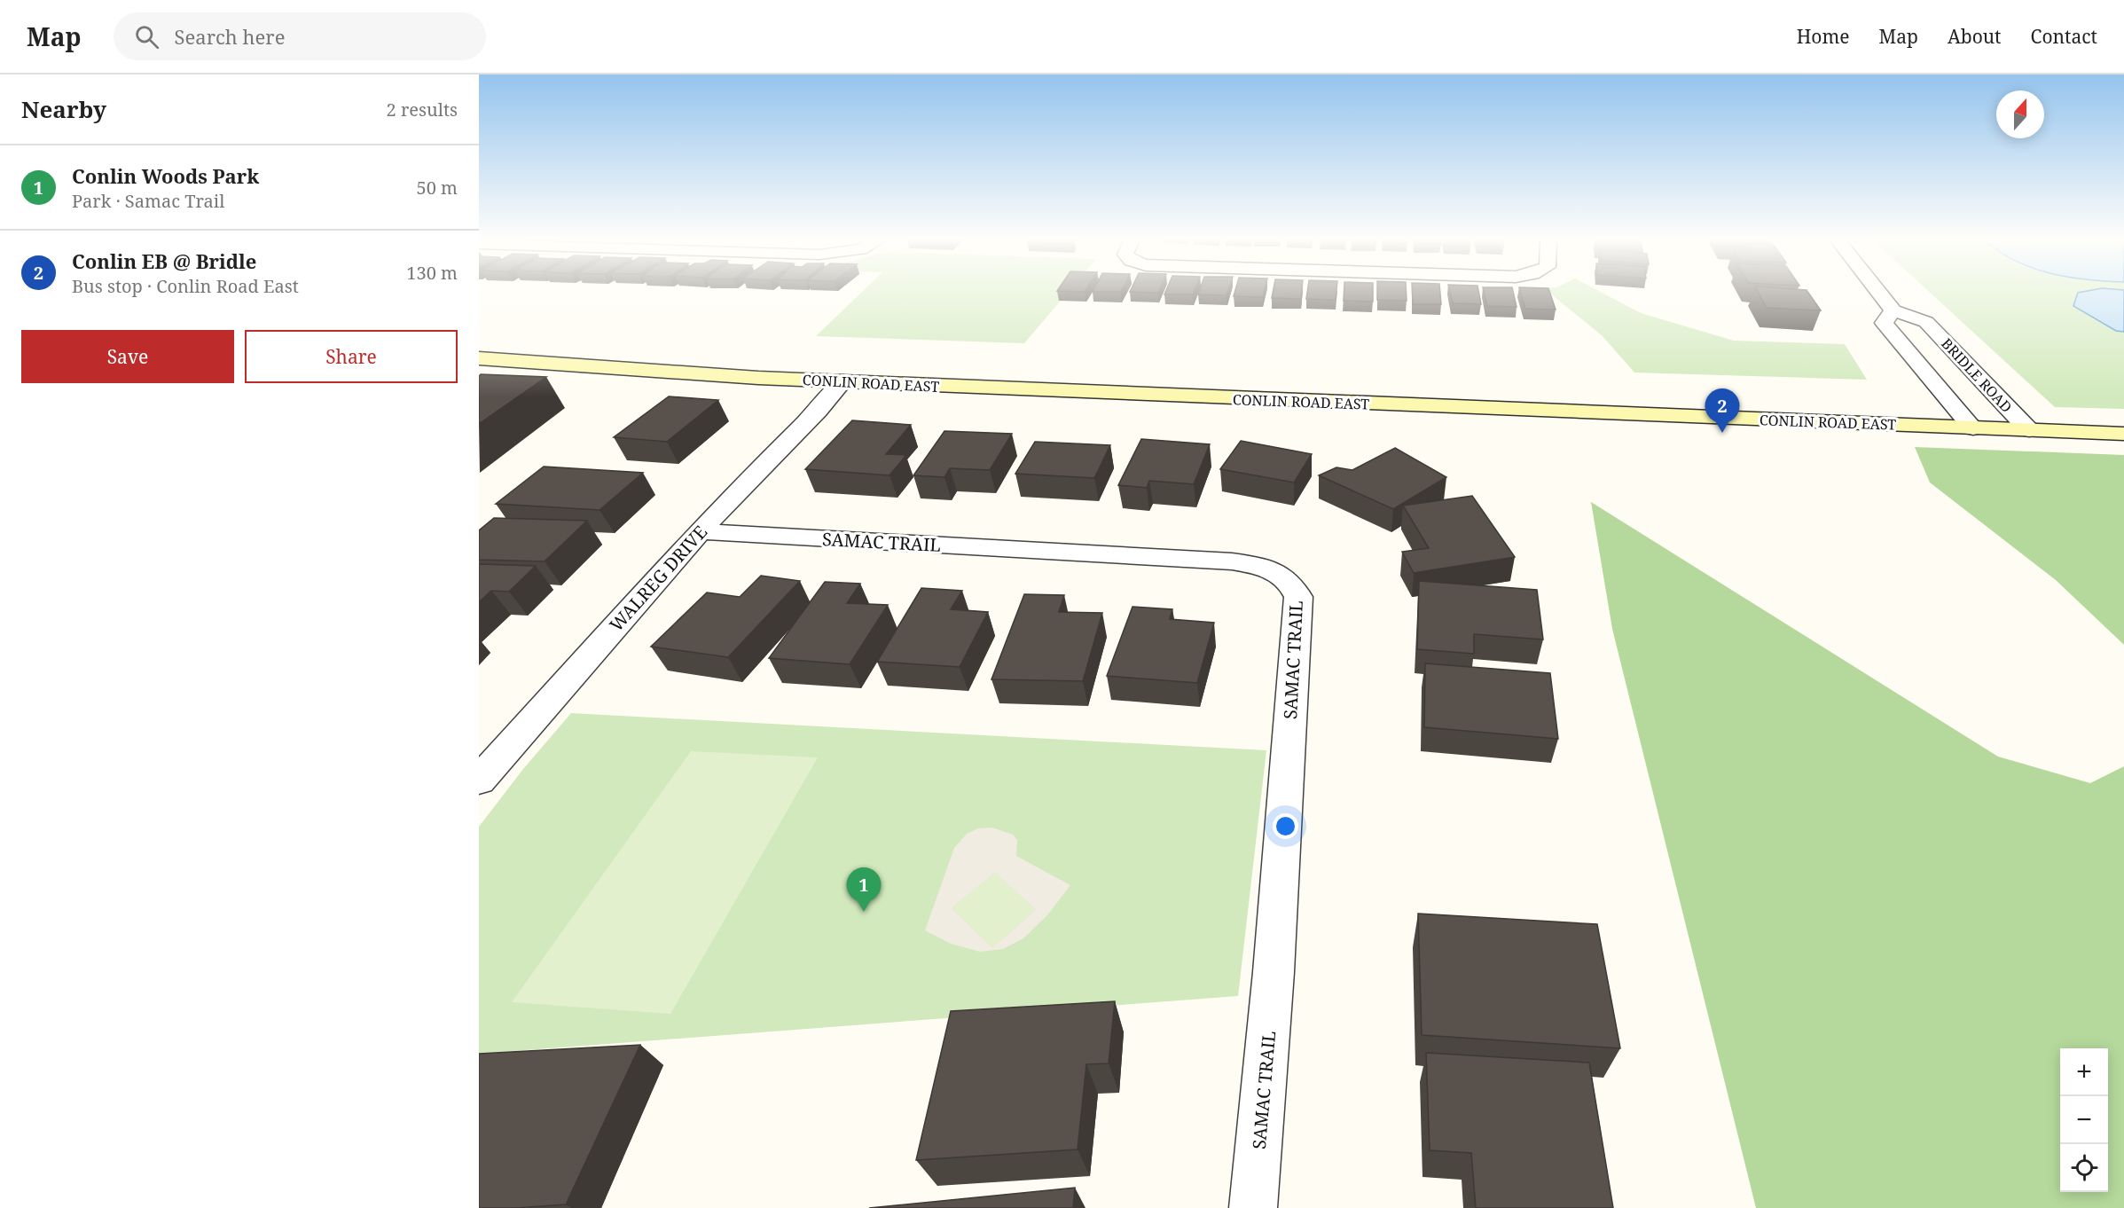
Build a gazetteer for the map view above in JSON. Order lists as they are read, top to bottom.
{
  "streets": {
    "street": [
      "BRIDLE ROAD",
      "CONLIN ROAD EAST",
      "SAMAC TRAIL",
      "WALREG DRIVE"
    ]
  },
  "crossings": [
    ["BRIDLE ROAD", "CONLIN ROAD EAST"],
    ["CONLIN ROAD EAST", "WALREG DRIVE"],
    ["SAMAC TRAIL", "WALREG DRIVE"]
  ],
  "north": "top",
  "page": {
    "header": "Map",
    "search": "Search here",
    "nav": [
      "Home",
      "Map",
      "About",
      "Contact"
    ],
    "heading": ["Nearby", "2 results"],
    "list": [
      {
        "mark": "1",
        "name": "Conlin Woods Park",
        "note": "Park · Samac Trail",
        "value": "50 m"
      },
      {
        "mark": "2",
        "name": "Conlin EB @ Bridle",
        "note": "Bus stop · Conlin Road East",
        "value": "130 m"
      }
    ],
    "buttons": ["Save", "Share"],
    "pins": ["2", "1"],
    "map_buttons": ["+", "−"]
  }
}
